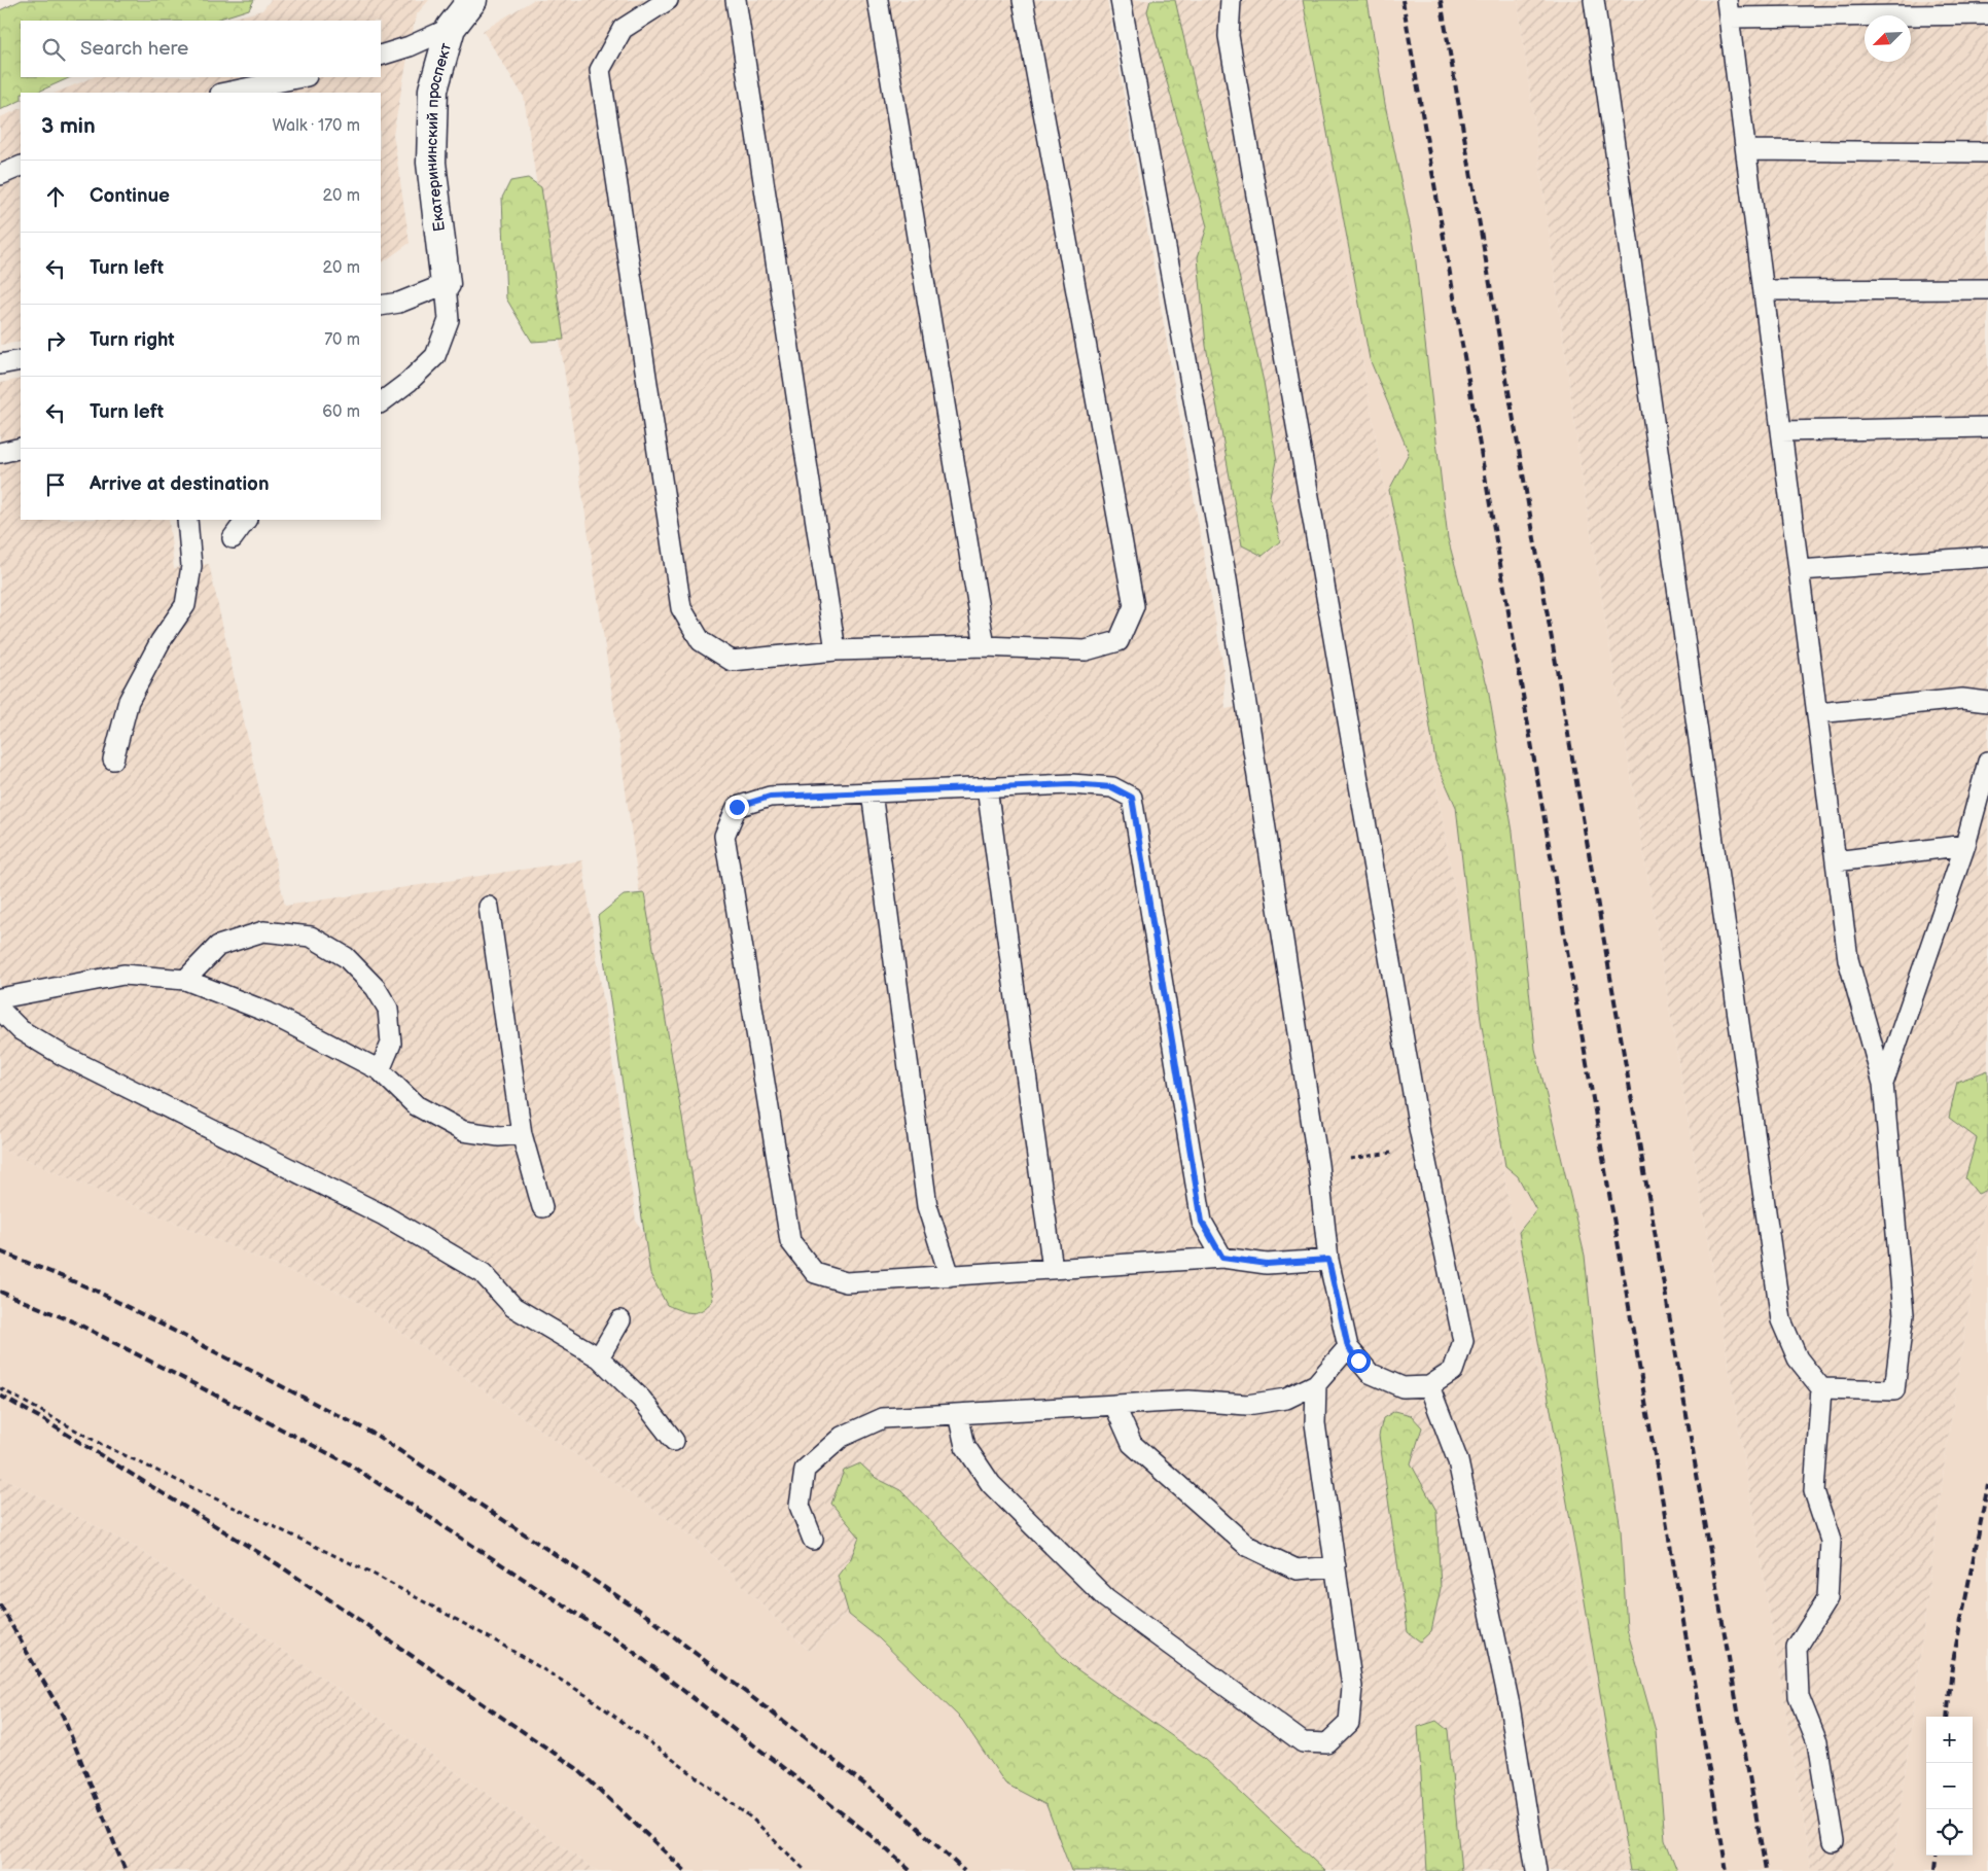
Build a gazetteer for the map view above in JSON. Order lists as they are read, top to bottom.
{
  "streets": {
    "street": ["Екатерининский проспект"]
  },
  "north": "bottom left",
  "page": {
    "search": "Search here",
    "heading": ["3 min", "Walk · 170 m"],
    "list": [
      ["Continue", "20 m"],
      ["Turn left", "20 m"],
      ["Turn right", "70 m"],
      ["Turn left", "60 m"],
      "Arrive at destination"
    ],
    "map_buttons": ["+", "−"]
  }
}
